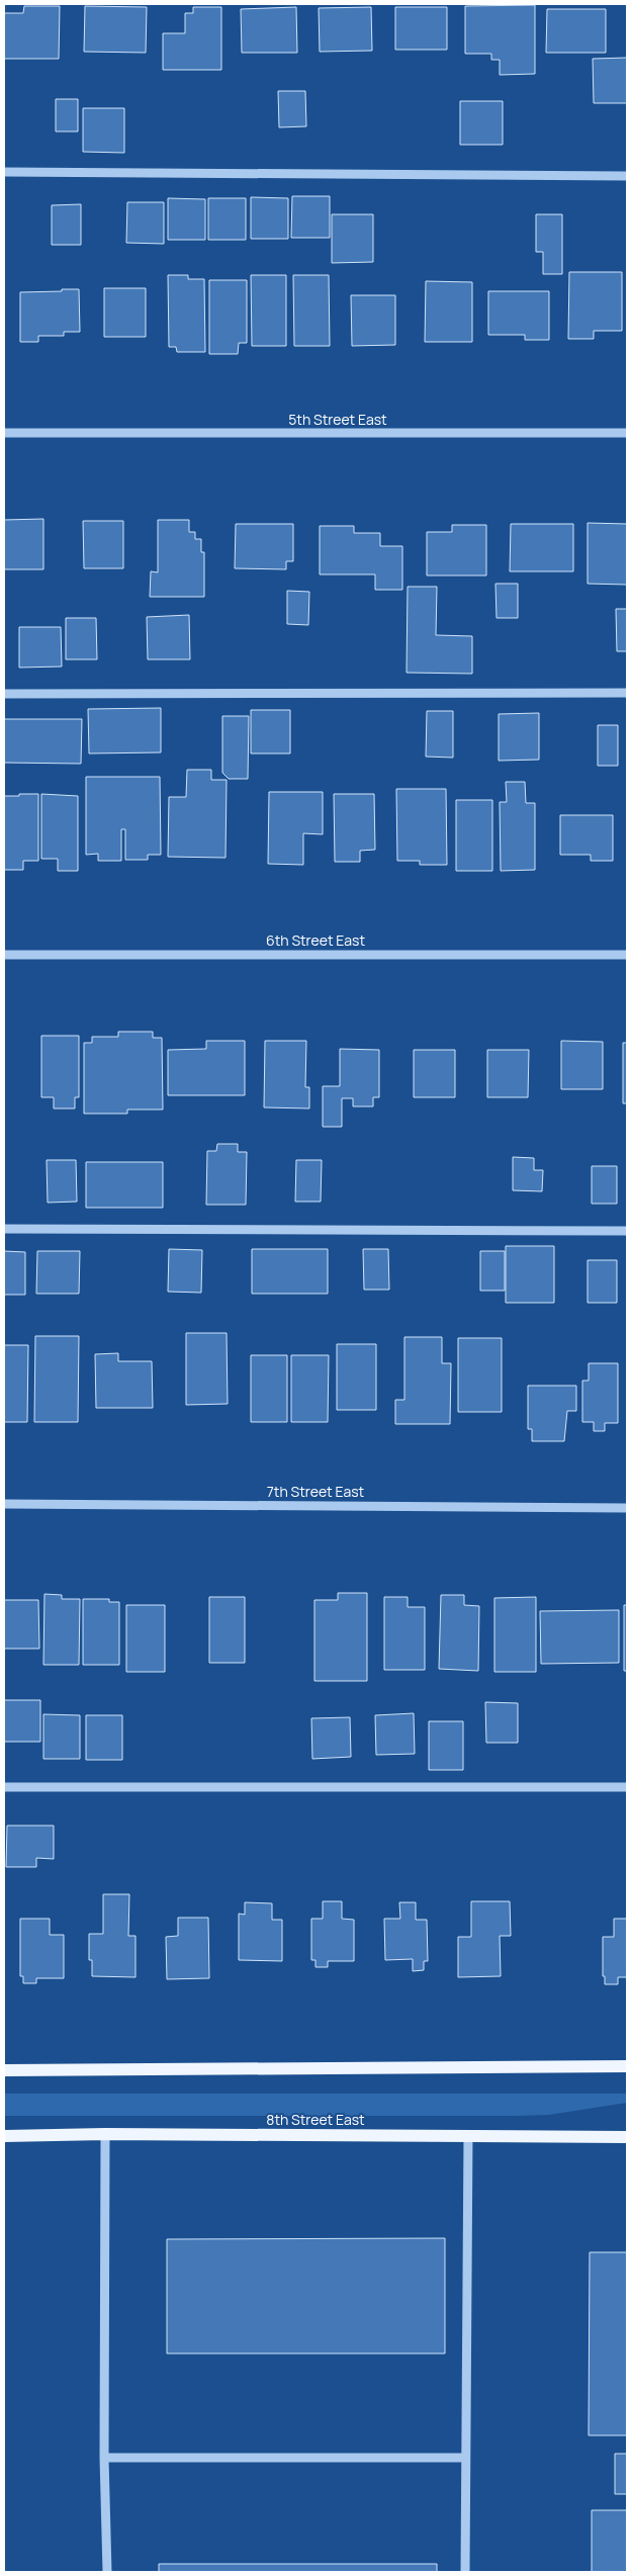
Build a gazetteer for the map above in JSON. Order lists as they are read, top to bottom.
{
  "streets": {
    "main road": ["8th Street East"],
    "street": ["5th Street East", "6th Street East", "7th Street East"]
  }
}
